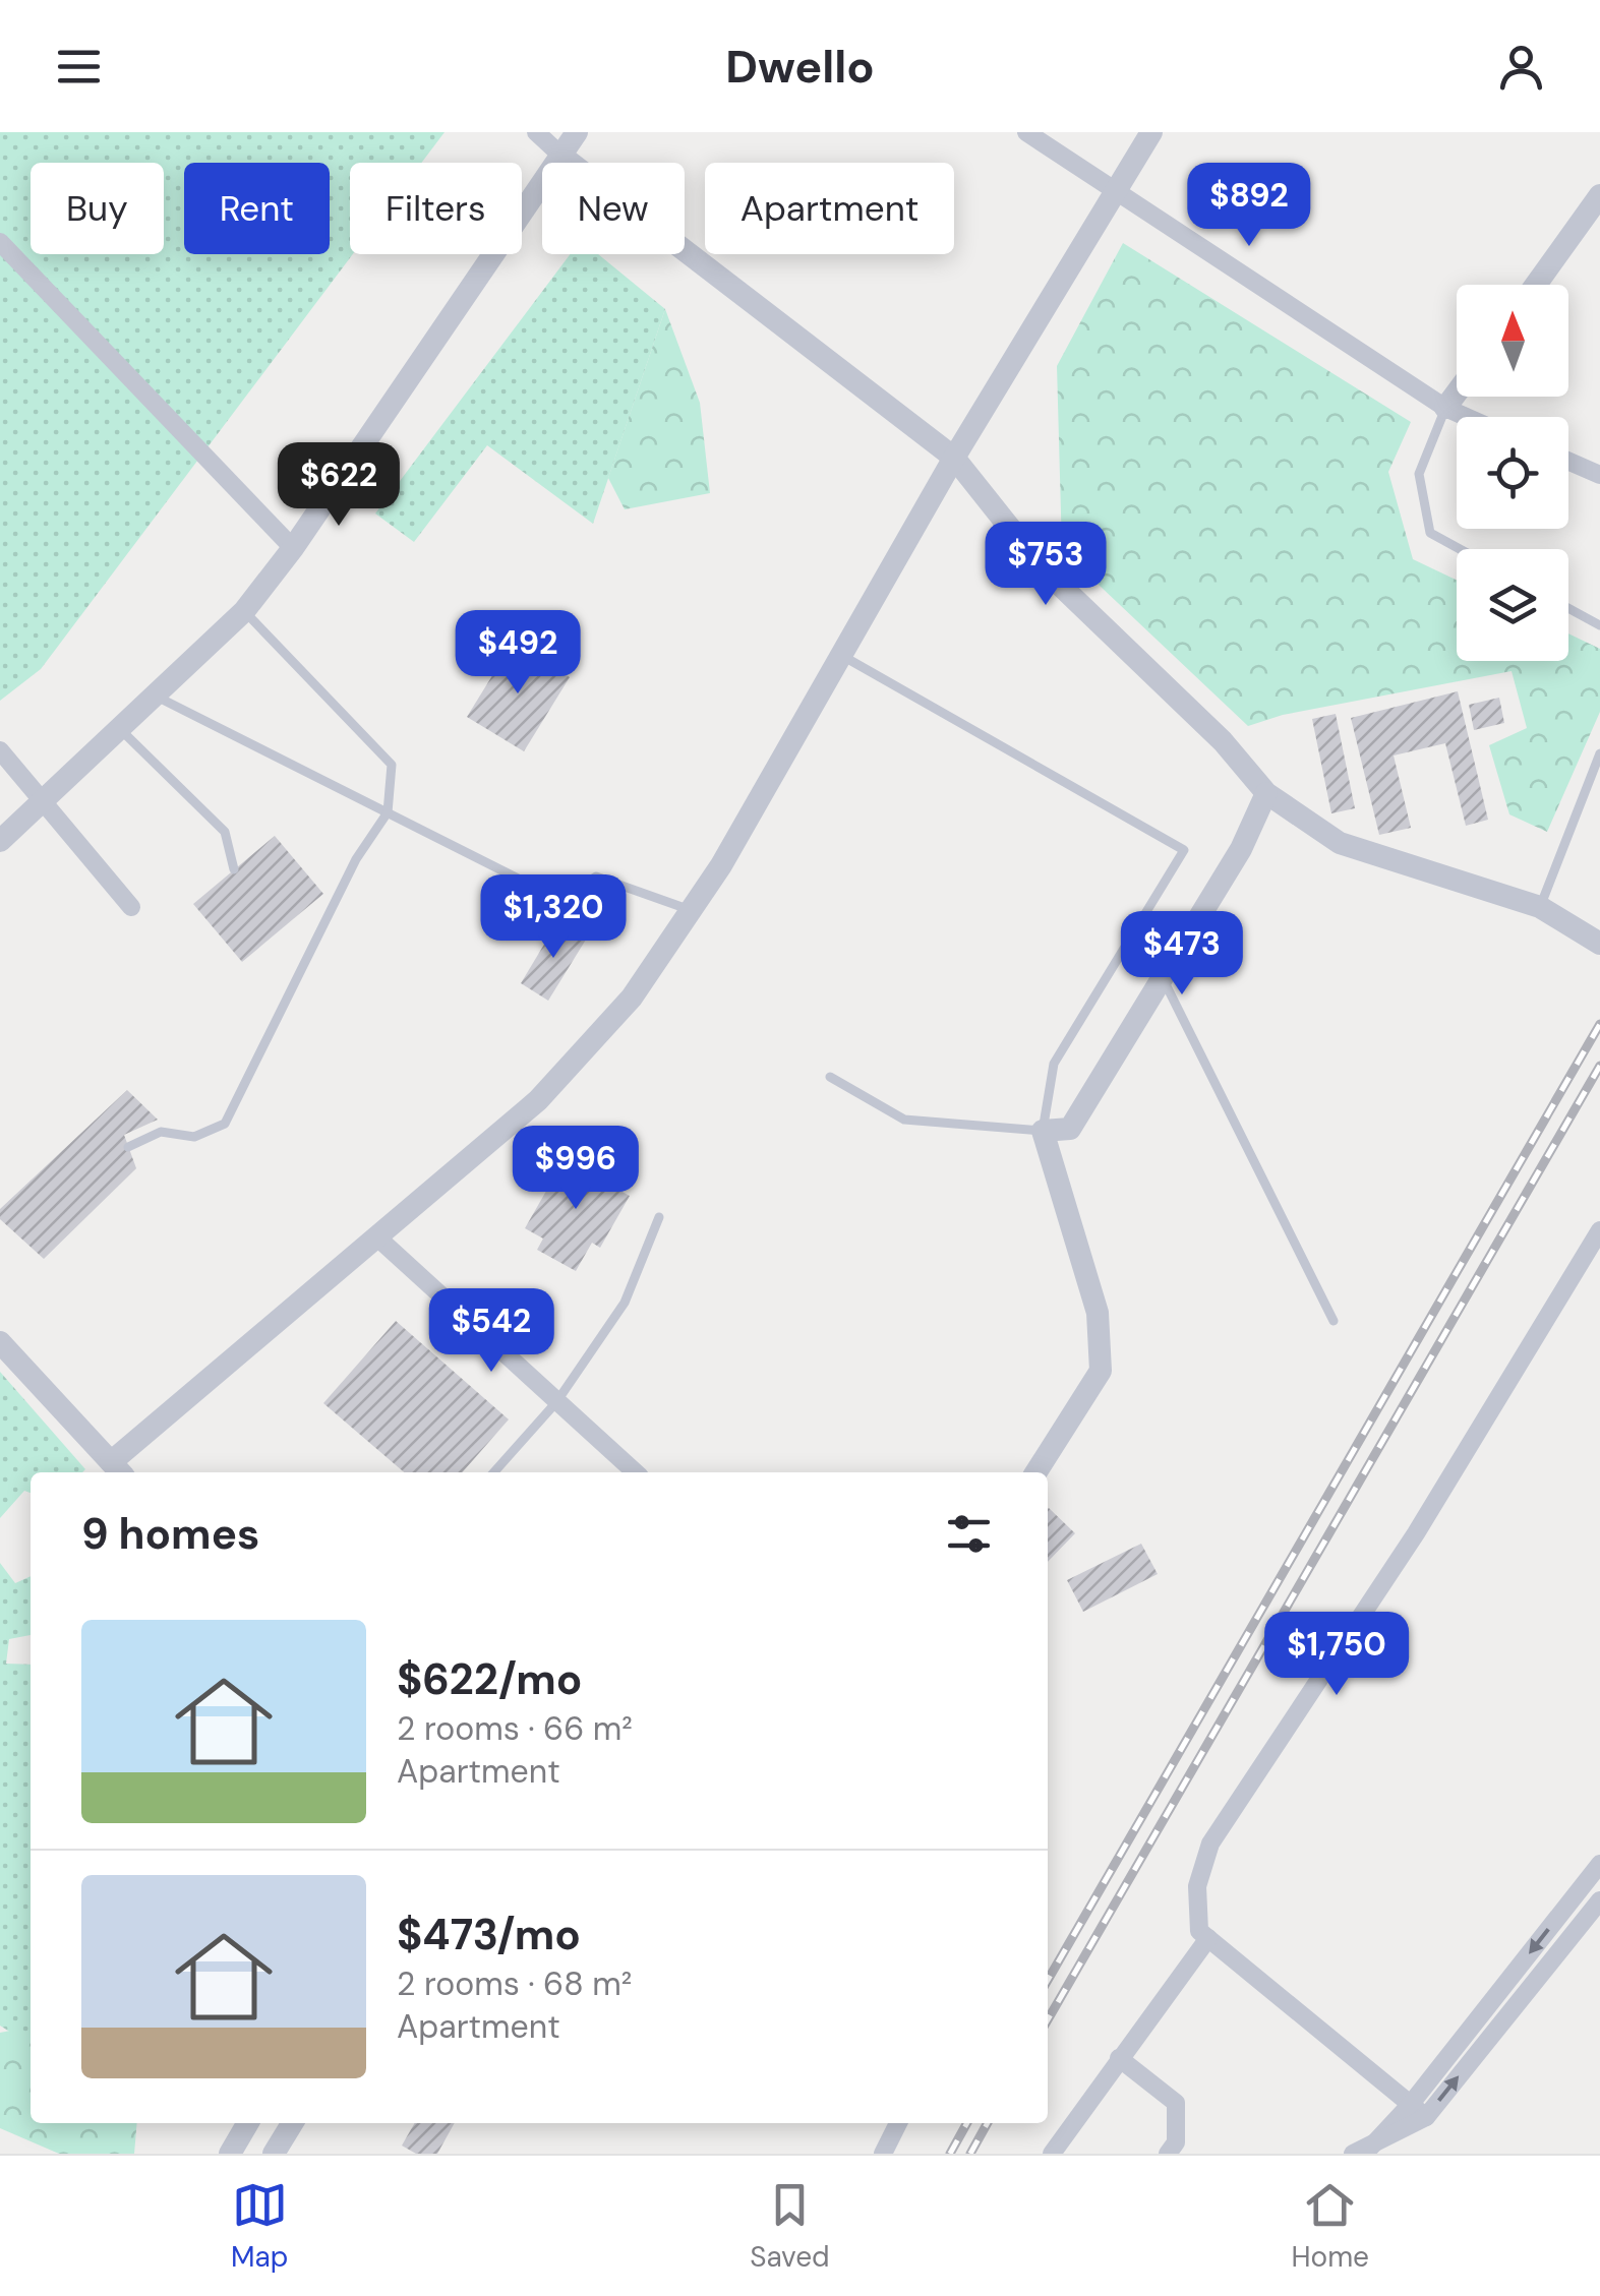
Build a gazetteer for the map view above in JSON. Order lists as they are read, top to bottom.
{
  "north": "top",
  "page": {
    "header": "Dwello",
    "price": [
      "$892",
      "$622",
      "$753",
      "$492",
      "$1,320",
      "$473",
      "$996",
      "$542",
      "$1,750"
    ],
    "chip": [
      "Buy",
      "Rent",
      "Filters",
      "New",
      "Apartment"
    ],
    "heading": "9 homes",
    "list": [
      {
        "name": "$622/mo",
        "note": "2 rooms · 66 m² · Apartment"
      },
      {
        "name": "$473/mo",
        "note": "2 rooms · 68 m² · Apartment"
      }
    ],
    "tabs": ["Map", "Saved", "Home"]
  }
}
